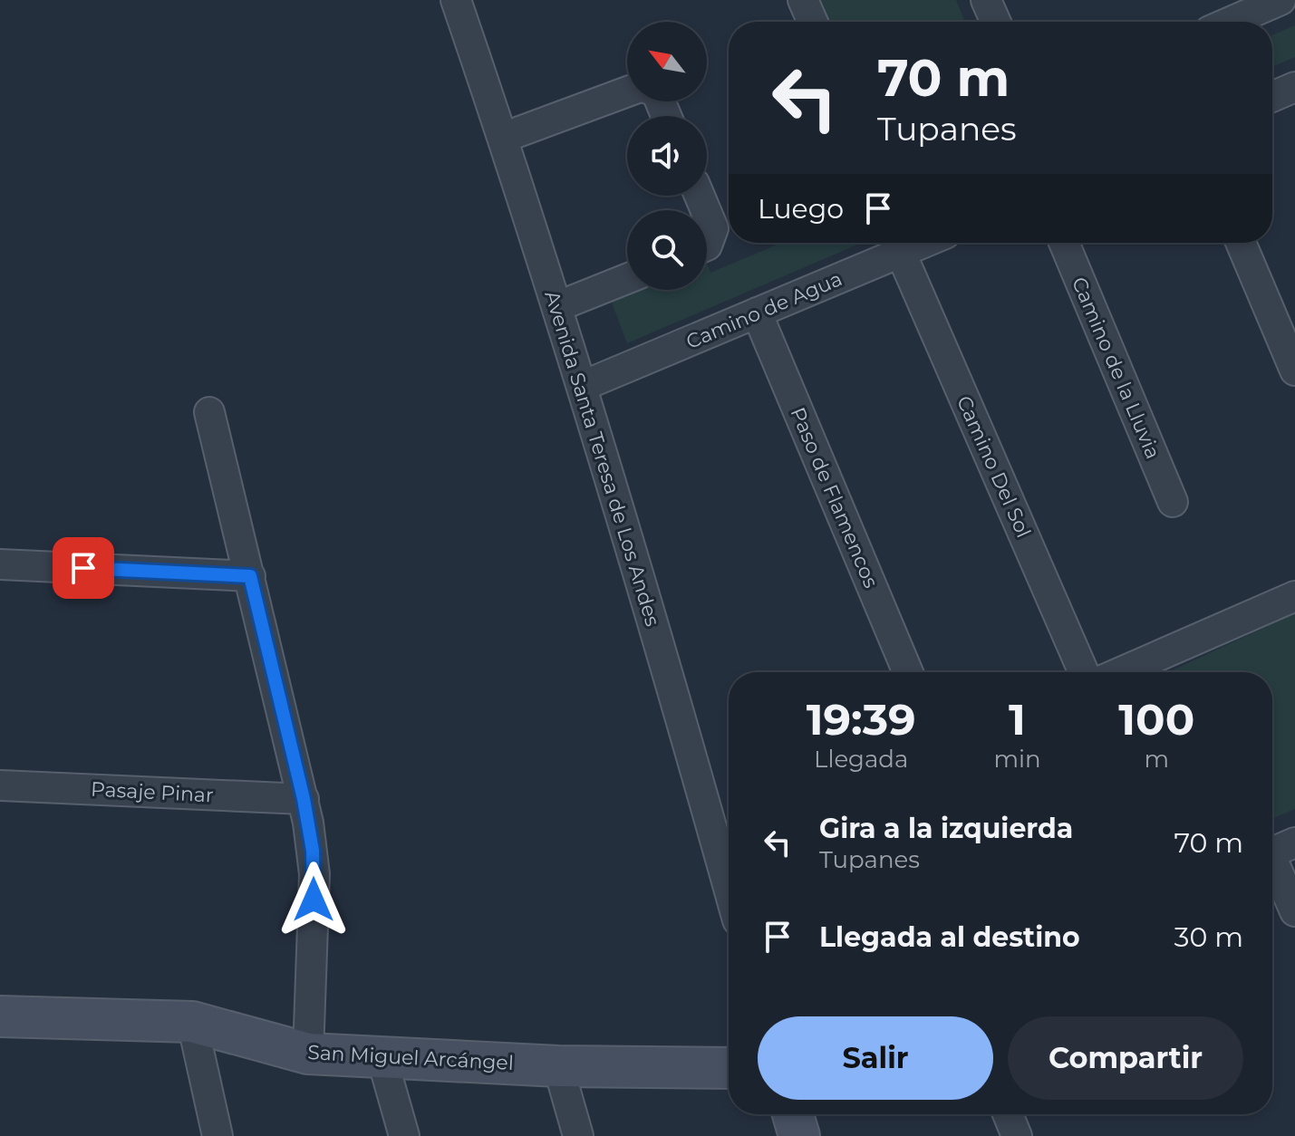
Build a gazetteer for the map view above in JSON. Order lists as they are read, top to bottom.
{
  "streets": {
    "street": [
      "Camino de Agua",
      "Camino de la Lluvia",
      "Avenida Santa Teresa de Los Andes",
      "Camino Del Sol",
      "Paso de Flamencos",
      "Pasaje Pinar",
      "San Miguel Arcángel"
    ]
  },
  "crossings": [
    ["Camino de Agua", "Avenida Santa Teresa de Los Andes"],
    ["Camino de Agua", "Camino Del Sol"],
    ["Camino de Agua", "Paso de Flamencos"]
  ],
  "north": "top left",
  "page": {
    "turn": ["70 m", "Tupanes"],
    "then": "Luego",
    "eta": [
      "19:39",
      "Llegada",
      "1",
      "min",
      "100",
      "m"
    ],
    "list": [
      {
        "name": "Gira a la izquierda",
        "note": "Tupanes",
        "value": "70 m"
      },
      {
        "name": "Llegada al destino",
        "value": "30 m"
      }
    ],
    "buttons": ["Salir", "Compartir"]
  }
}
